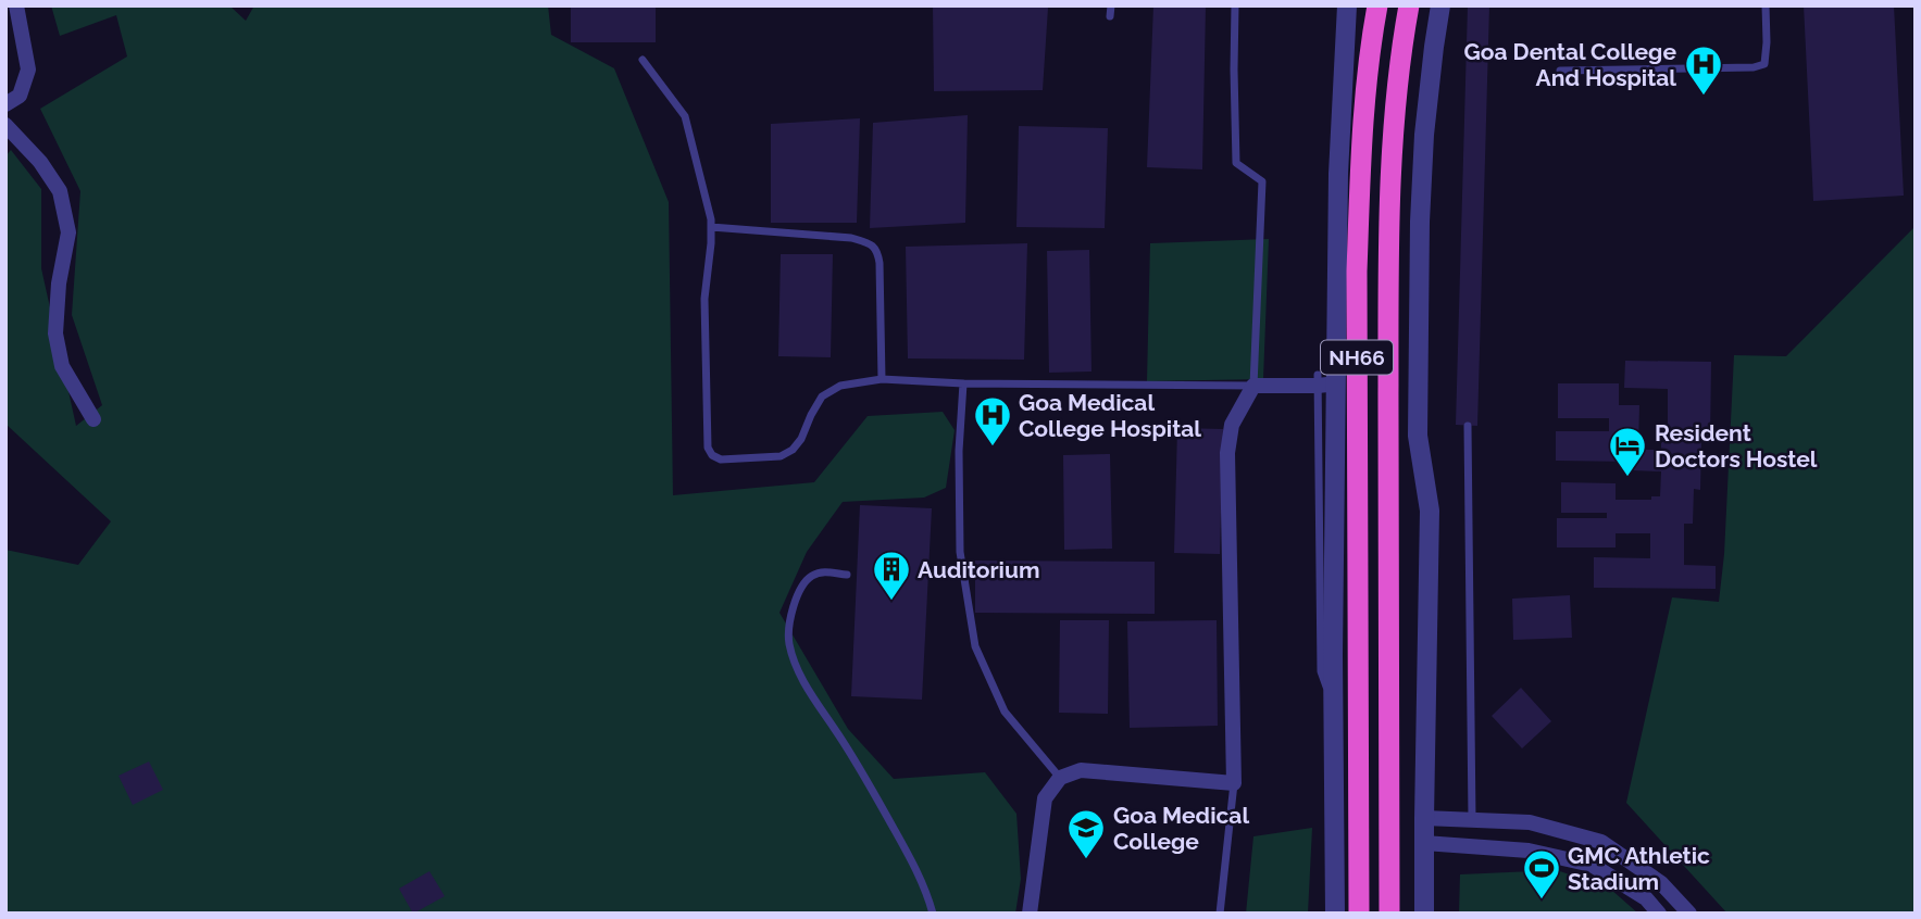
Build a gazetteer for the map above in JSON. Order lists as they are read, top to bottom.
{
  "streets": {
    "highway": ["NH66"]
  },
  "places": {
    "hospital": ["Goa Dental College And Hospital", "Goa Medical College Hospital"],
    "hotel": ["Resident Doctors Hostel"],
    "building": ["Auditorium"],
    "school or university": ["Goa Medical College"],
    "sports": ["GMC Athletic Stadium"]
  }
}
